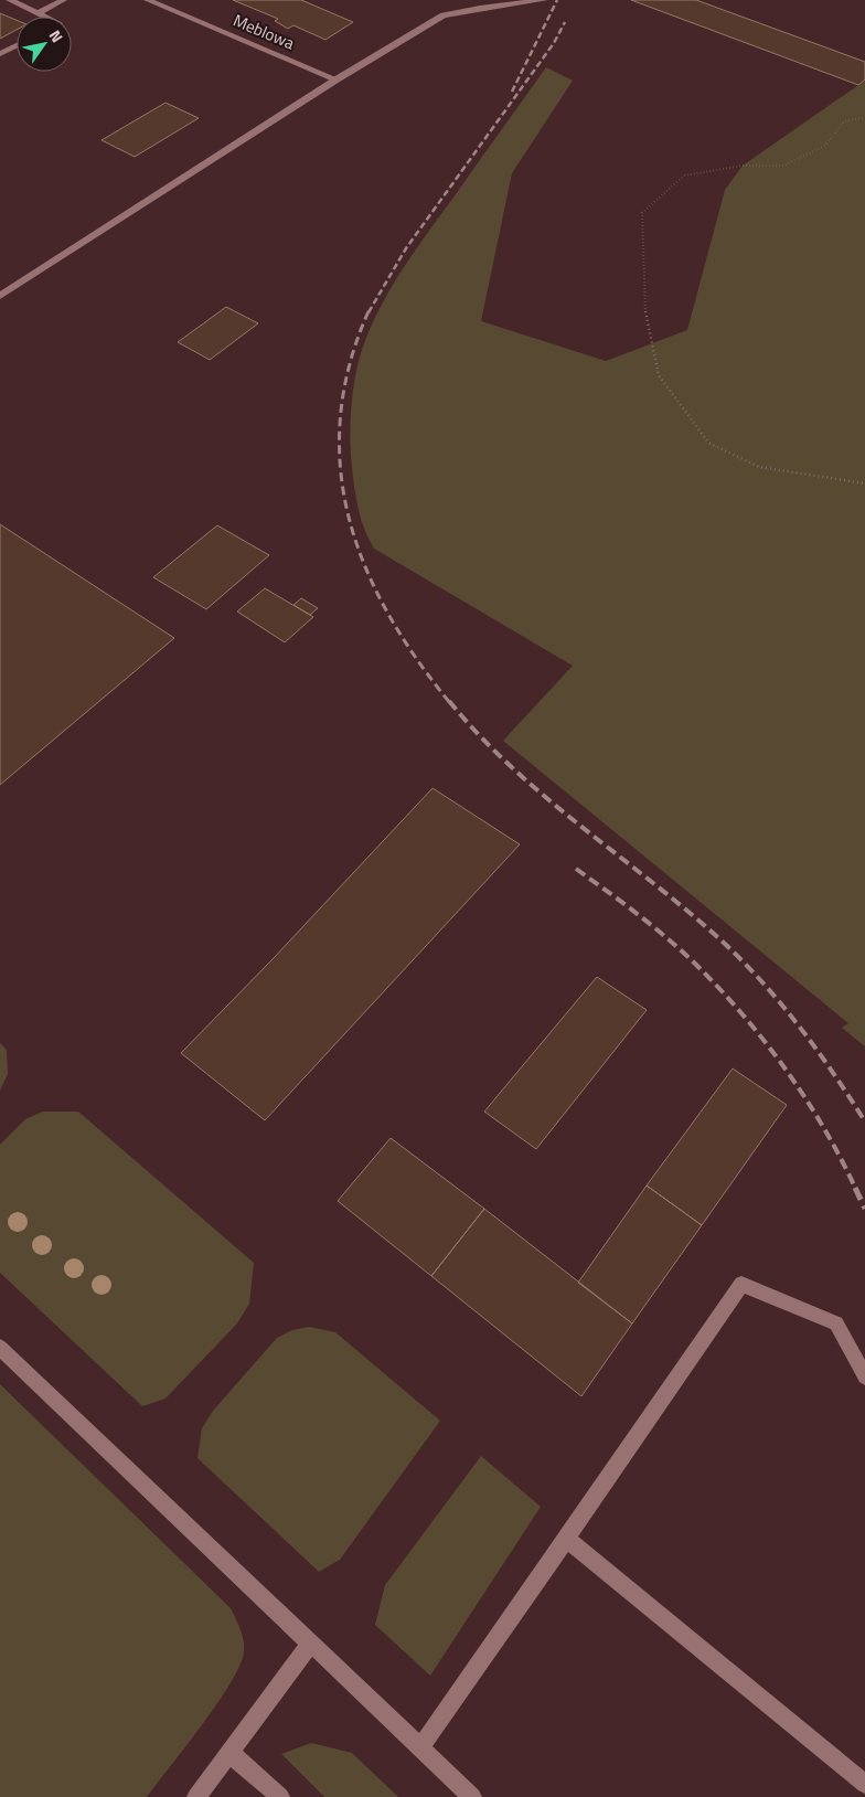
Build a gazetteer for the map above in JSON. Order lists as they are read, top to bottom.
{
  "streets": {
    "street": ["Meblowa"]
  },
  "north": "top right"
}
